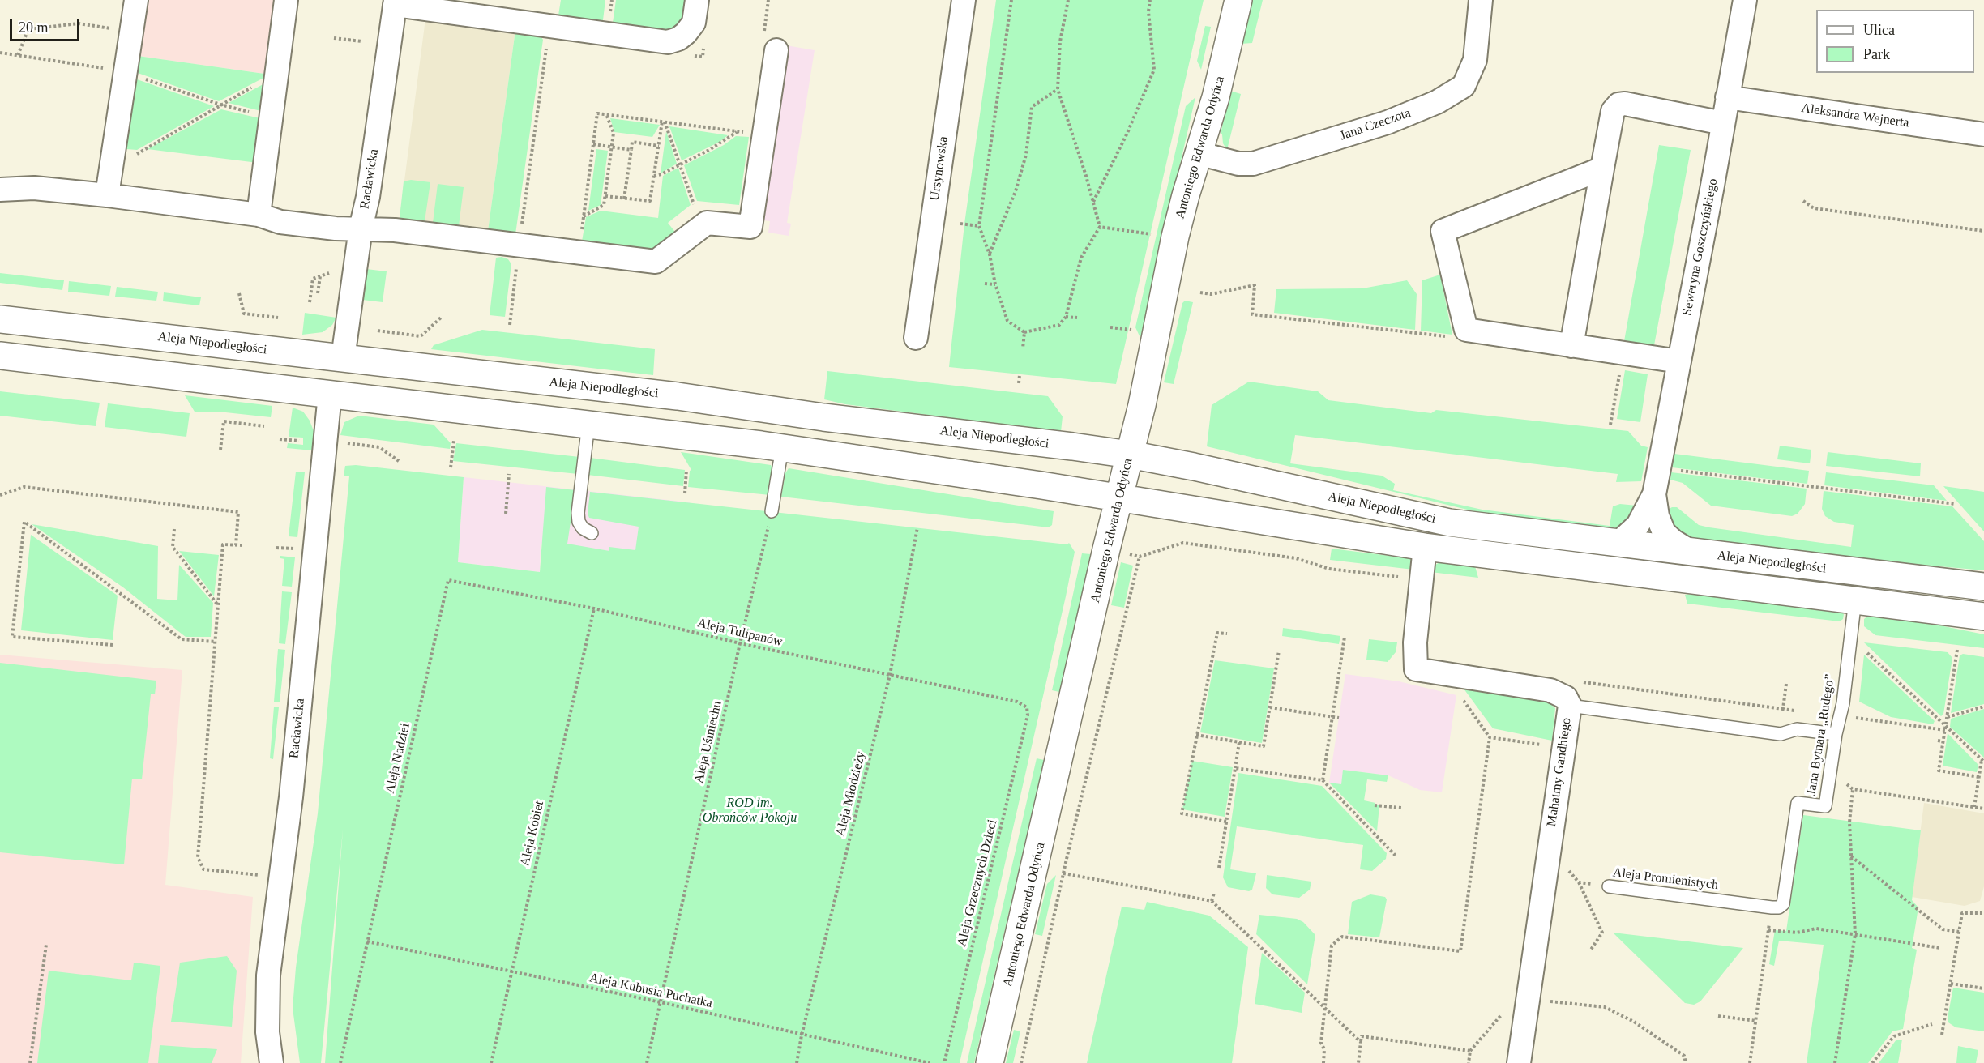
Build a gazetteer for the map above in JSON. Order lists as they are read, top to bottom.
{
  "streets": {
    "main road": ["Antoniego Edwarda Odyńca", "Aleja Niepodległości"],
    "street": [
      "Aleksandra Wejnerta",
      "Jana Czeczota",
      "Ursynowska",
      "Racławicka",
      "Seweryna Goszczyńskiego",
      "Mahatmy Gandhiego"
    ],
    "lane": ["Jana Bytnara „Rudego”", "Aleja Promienistych"],
    "path": [
      "Aleja Tulipanów",
      "Aleja Uśmiechu",
      "Aleja Nadziei",
      "Aleja Młodzieży",
      "Aleja Kobiet",
      "Aleja Grzecznych Dzieci",
      "Aleja Kubusia Puchatka"
    ]
  },
  "crossings": [
    ["Aleksandra Wejnerta", "Seweryna Goszczyńskiego"],
    ["Jana Czeczota", "Antoniego Edwarda Odyńca"],
    ["Antoniego Edwarda Odyńca", "Aleja Niepodległości"],
    ["Racławicka", "Aleja Niepodległości"],
    ["Seweryna Goszczyńskiego", "Aleja Niepodległości"],
    ["Aleja Niepodległości", "Jana Bytnara „Rudego”"],
    ["Aleja Niepodległości", "Mahatmy Gandhiego"],
    ["Aleja Tulipanów", "Aleja Uśmiechu"],
    ["Aleja Tulipanów", "Aleja Nadziei"],
    ["Aleja Tulipanów", "Aleja Młodzieży"],
    ["Aleja Tulipanów", "Aleja Kobiet"],
    ["Aleja Tulipanów", "Aleja Grzecznych Dzieci"],
    ["Jana Bytnara „Rudego”", "Aleja Promienistych"],
    ["Aleja Uśmiechu", "Aleja Kubusia Puchatka"],
    ["Aleja Nadziei", "Aleja Kubusia Puchatka"],
    ["Mahatmy Gandhiego", "Aleja Promienistych"],
    ["Aleja Młodzieży", "Aleja Kubusia Puchatka"],
    ["Aleja Kobiet", "Aleja Kubusia Puchatka"]
  ],
  "parks": ["ROD im. Obrońców Pokoju"],
  "legend": ["Ulica", "Park"],
  "scale_bar": "20 m"
}
